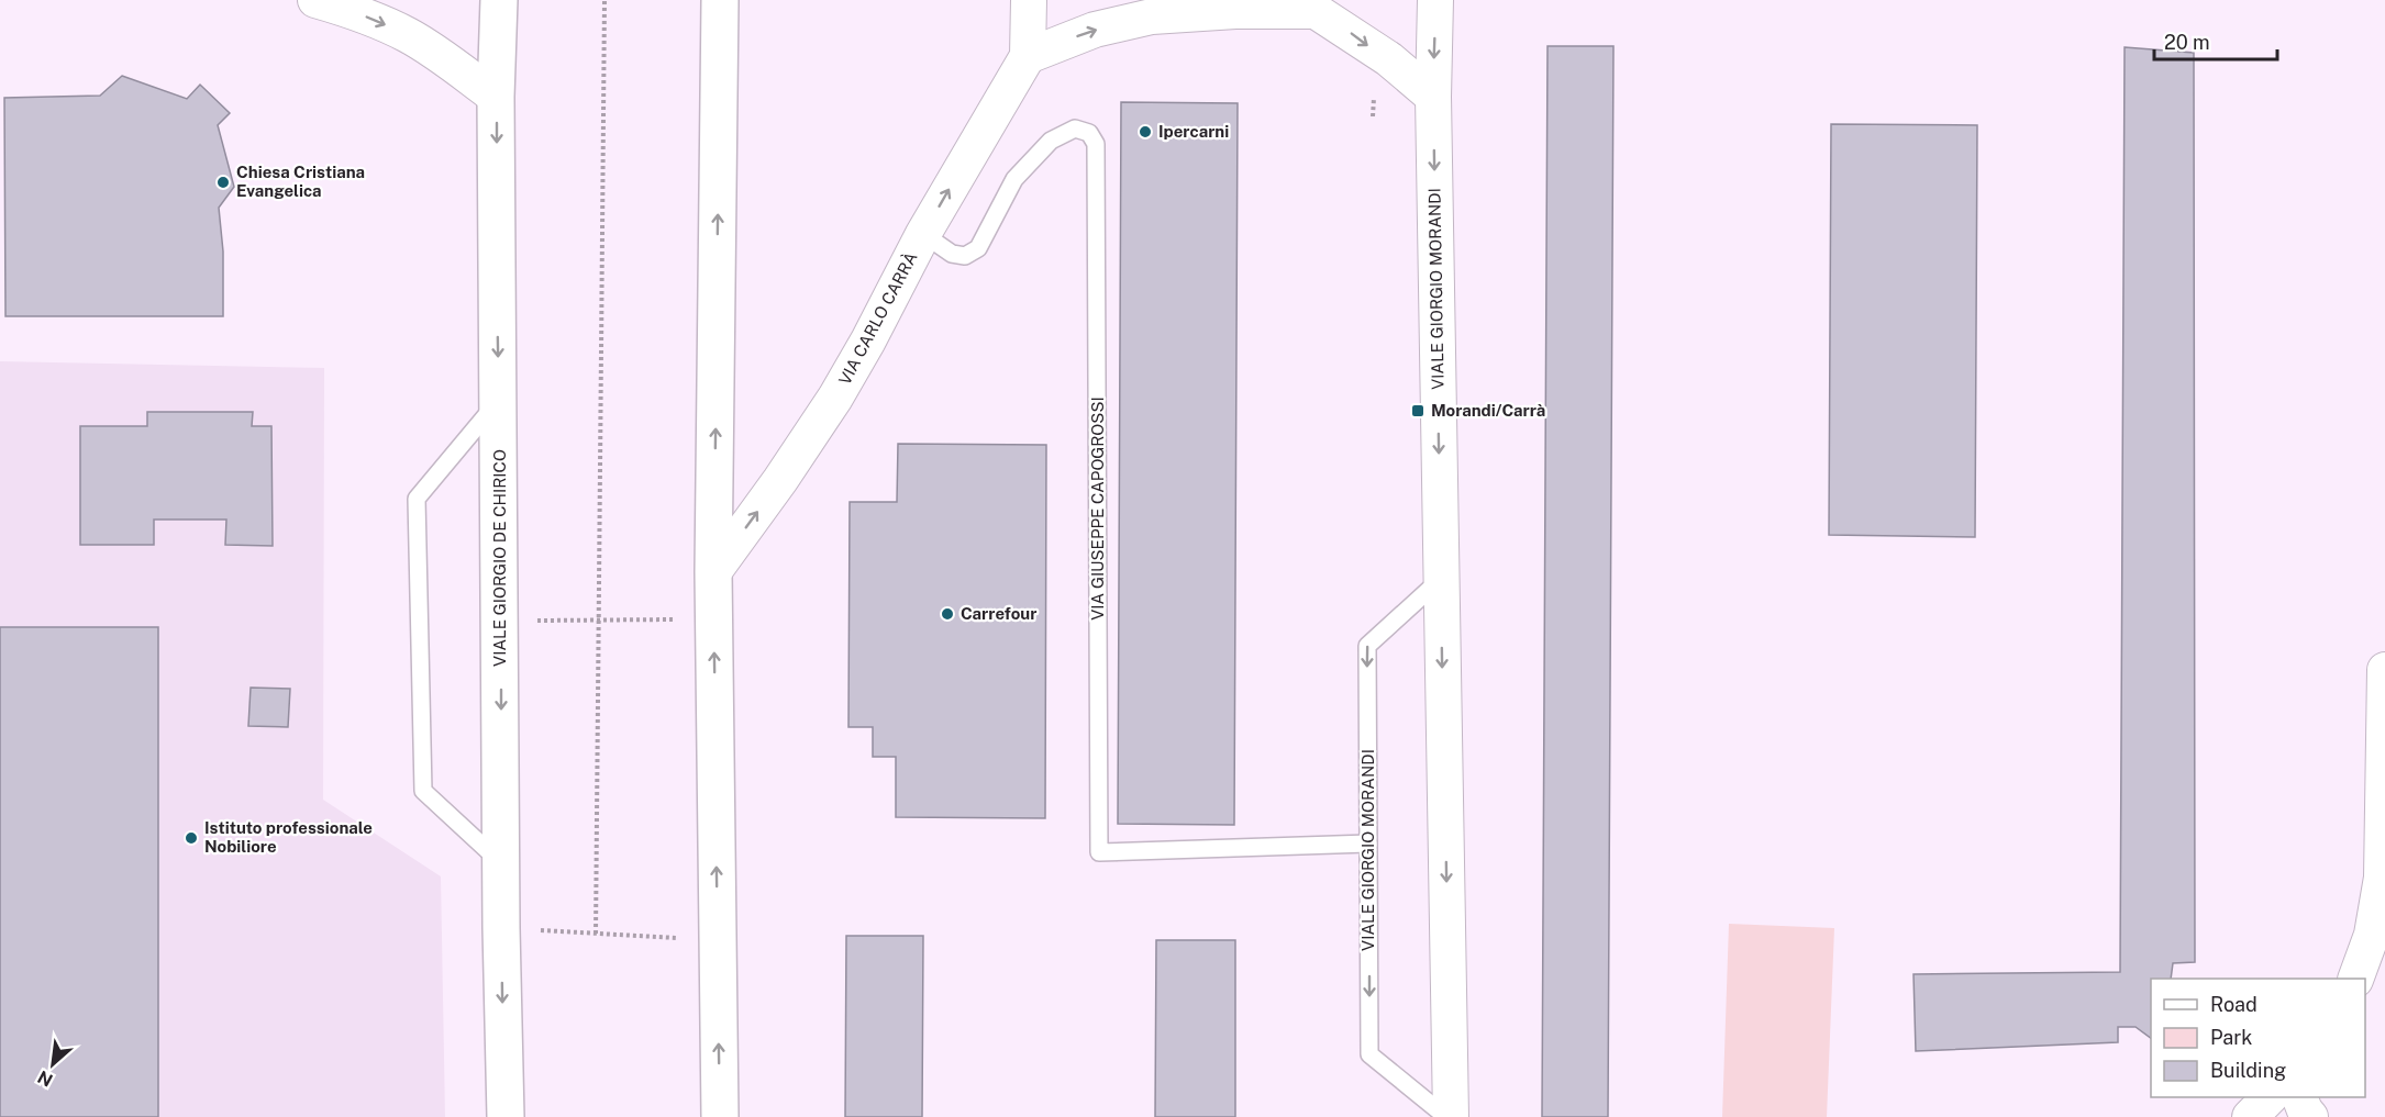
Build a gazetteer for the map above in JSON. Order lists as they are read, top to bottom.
{
  "streets": {
    "street": ["VIALE GIORGIO MORANDI", "VIA CARLO CARRÀ", "VIALE GIORGIO DE CHIRICO"],
    "lane": ["VIA GIUSEPPE CAPOGROSSI"]
  },
  "crossings": [
    ["VIALE GIORGIO MORANDI", "VIA GIUSEPPE CAPOGROSSI"],
    ["VIA CARLO CARRÀ", "VIA GIUSEPPE CAPOGROSSI"]
  ],
  "one_way": ["VIALE GIORGIO MORANDI", "VIA CARLO CARRÀ"],
  "places": {
    "other": [
      "Ipercarni",
      "Chiesa Cristiana Evangelica",
      "Carrefour",
      "Istituto professionale Nobiliore"
    ],
    "transit": ["Morandi/Carrà"]
  },
  "legend": ["Road", "Park", "Building"],
  "scale_bar": "20 m",
  "north": "bottom left"
}
